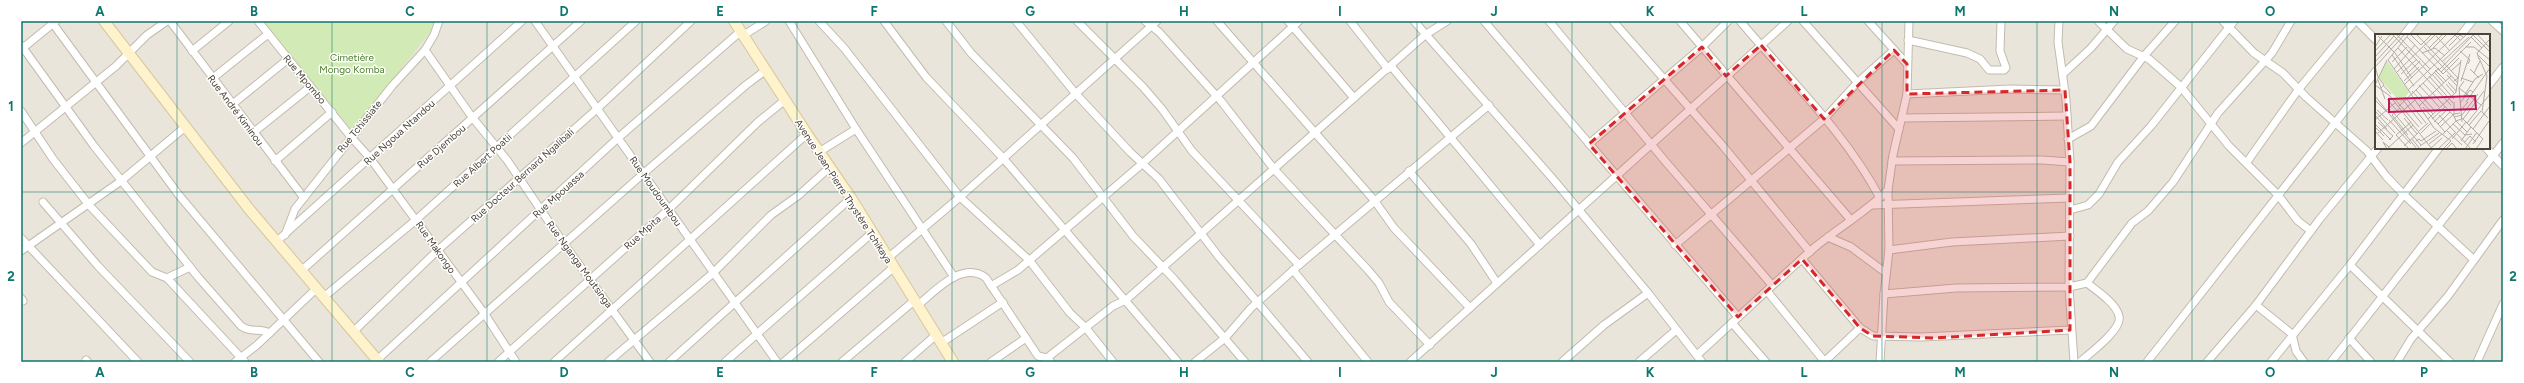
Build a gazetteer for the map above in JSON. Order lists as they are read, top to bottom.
{
  "streets": {
    "street": [
      "Rue Mpombo",
      "Rue André Kiminou",
      "Rue Tchissiate",
      "Rue Ngoua Ntandou",
      "Rue Djembou",
      "Rue Albert Poatii",
      "Rue Docteur Bernard Ngalibali",
      "Rue Moudoumbou",
      "Avenue Jean-Pierre Thystère Tchikaya",
      "Rue Mpouassa",
      "Rue Mpita",
      "Rue Makongo",
      "Rue Nganga Moutsinga"
    ]
  },
  "crossings": [
    ["Rue Mpombo", "Rue Tchissiate"],
    ["Rue Mpombo", "Rue Makongo"],
    ["Rue André Kiminou", "Rue Tchissiate"],
    ["Rue Tchissiate", "Rue Ngoua Ntandou"],
    ["Rue Tchissiate", "Rue Makongo"],
    ["Rue Tchissiate", "Rue Nganga Moutsinga"],
    ["Rue Ngoua Ntandou", "Rue Makongo"],
    ["Rue Ngoua Ntandou", "Rue Nganga Moutsinga"],
    ["Rue Djembou", "Rue Moudoumbou"],
    ["Rue Djembou", "Rue Makongo"],
    ["Rue Djembou", "Rue Nganga Moutsinga"],
    ["Rue Albert Poatii", "Rue Moudoumbou"],
    ["Rue Albert Poatii", "Rue Makongo"],
    ["Rue Albert Poatii", "Rue Nganga Moutsinga"],
    ["Rue Docteur Bernard Ngalibali", "Rue Moudoumbou"],
    ["Rue Docteur Bernard Ngalibali", "Rue Makongo"],
    ["Rue Docteur Bernard Ngalibali", "Rue Nganga Moutsinga"],
    ["Rue Moudoumbou", "Rue Mpouassa"],
    ["Rue Moudoumbou", "Rue Mpita"],
    ["Avenue Jean-Pierre Thystère Tchikaya", "Rue Mpouassa"],
    ["Avenue Jean-Pierre Thystère Tchikaya", "Rue Mpita"],
    ["Rue Mpouassa", "Rue Makongo"],
    ["Rue Mpouassa", "Rue Nganga Moutsinga"],
    ["Rue Mpita", "Rue Makongo"],
    ["Rue Mpita", "Rue Nganga Moutsinga"]
  ],
  "parks": ["Cimetière Mongo Komba"],
  "grid": {
    "columns": [
      "A",
      "B",
      "C",
      "D",
      "E",
      "F",
      "G",
      "H",
      "I",
      "J",
      "K",
      "L",
      "M",
      "N",
      "O",
      "P"
    ],
    "rows": ["1", "2"]
  }
}
